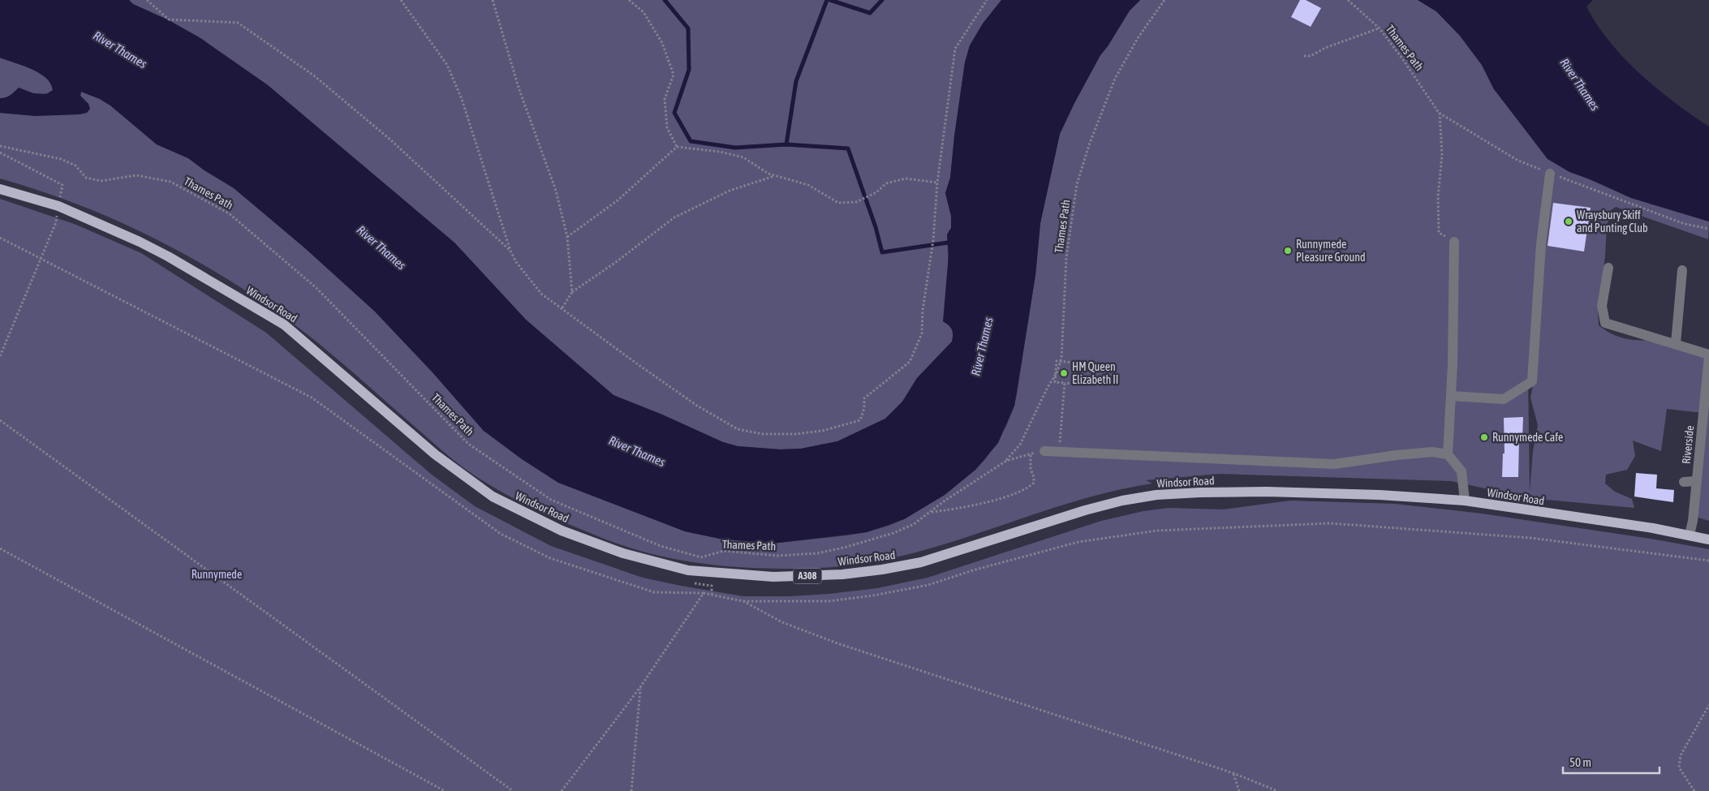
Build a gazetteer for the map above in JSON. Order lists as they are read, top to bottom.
{
  "streets": {
    "main road": ["Windsor Road", "A308"],
    "street": ["Riverside"],
    "path": ["Thames Path"]
  },
  "crossings": [
    ["Windsor Road", "Riverside"]
  ],
  "water": ["River Thames"],
  "parks": ["Runnymede"],
  "places": [
    "Wraysbury Skiff and Punting Club",
    "Runnymede Pleasure Ground",
    "HM Queen Elizabeth II",
    "Runnymede Cafe"
  ],
  "scale_bar": "50 m"
}
